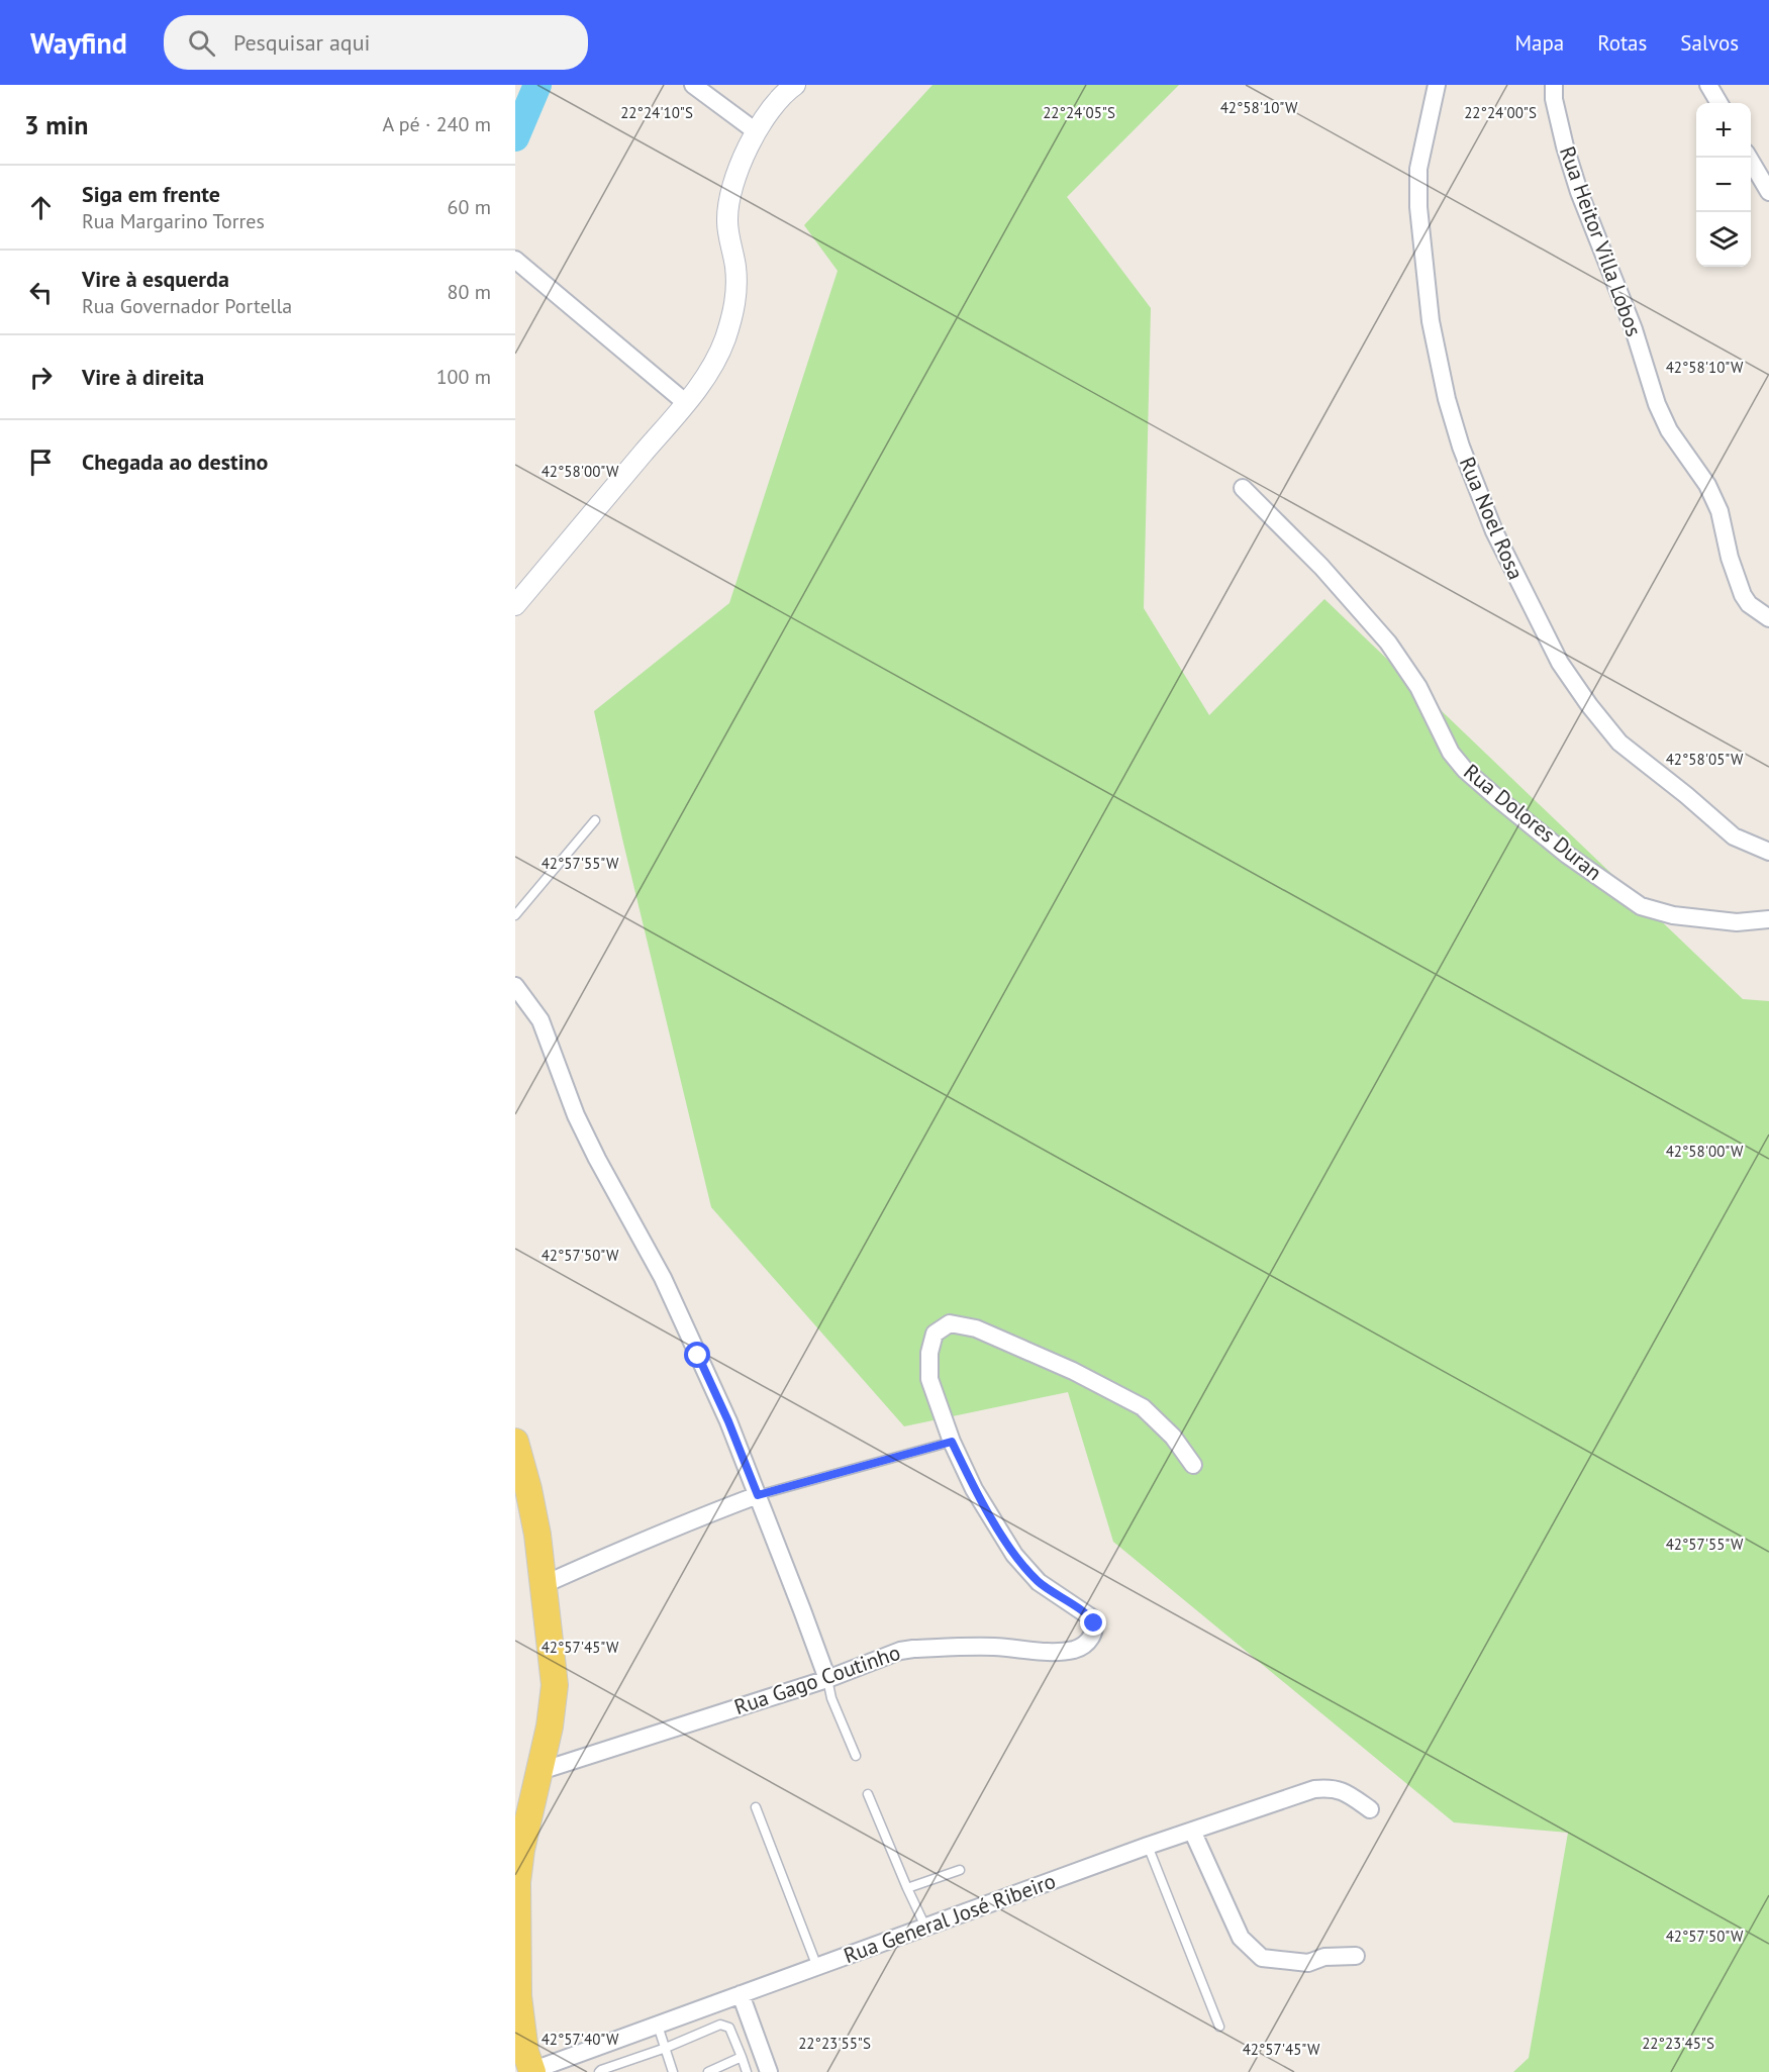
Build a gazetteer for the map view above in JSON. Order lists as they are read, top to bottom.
{
  "streets": {
    "street": [
      "Rua Heitor Villa Lobos",
      "Rua Noel Rosa",
      "Rua Dolores Duran",
      "Rua Gago Coutinho",
      "Rua General José Ribeiro"
    ]
  },
  "page": {
    "header": "Wayfind",
    "search": "Pesquisar aqui",
    "nav": ["Mapa", "Rotas", "Salvos"],
    "heading": ["3 min", "A pé · 240 m"],
    "map_buttons": ["+", "−"],
    "list": [
      ["Siga em frente", "Rua Margarino Torres", "60 m"],
      ["Vire à esquerda", "Rua Governador Portella", "80 m"],
      ["Vire à direita", "100 m"],
      "Chegada ao destino"
    ]
  },
  "coordinates": [
    "42°58'10\"W",
    "22°24'10\"S",
    "22°24'05\"S",
    "22°24'00\"S",
    "42°58'00\"W",
    "42°58'05\"W",
    "42°57'55\"W",
    "42°57'50\"W",
    "42°57'45\"W",
    "42°57'40\"W",
    "22°23'55\"S",
    "22°23'45\"S"
  ]
}
